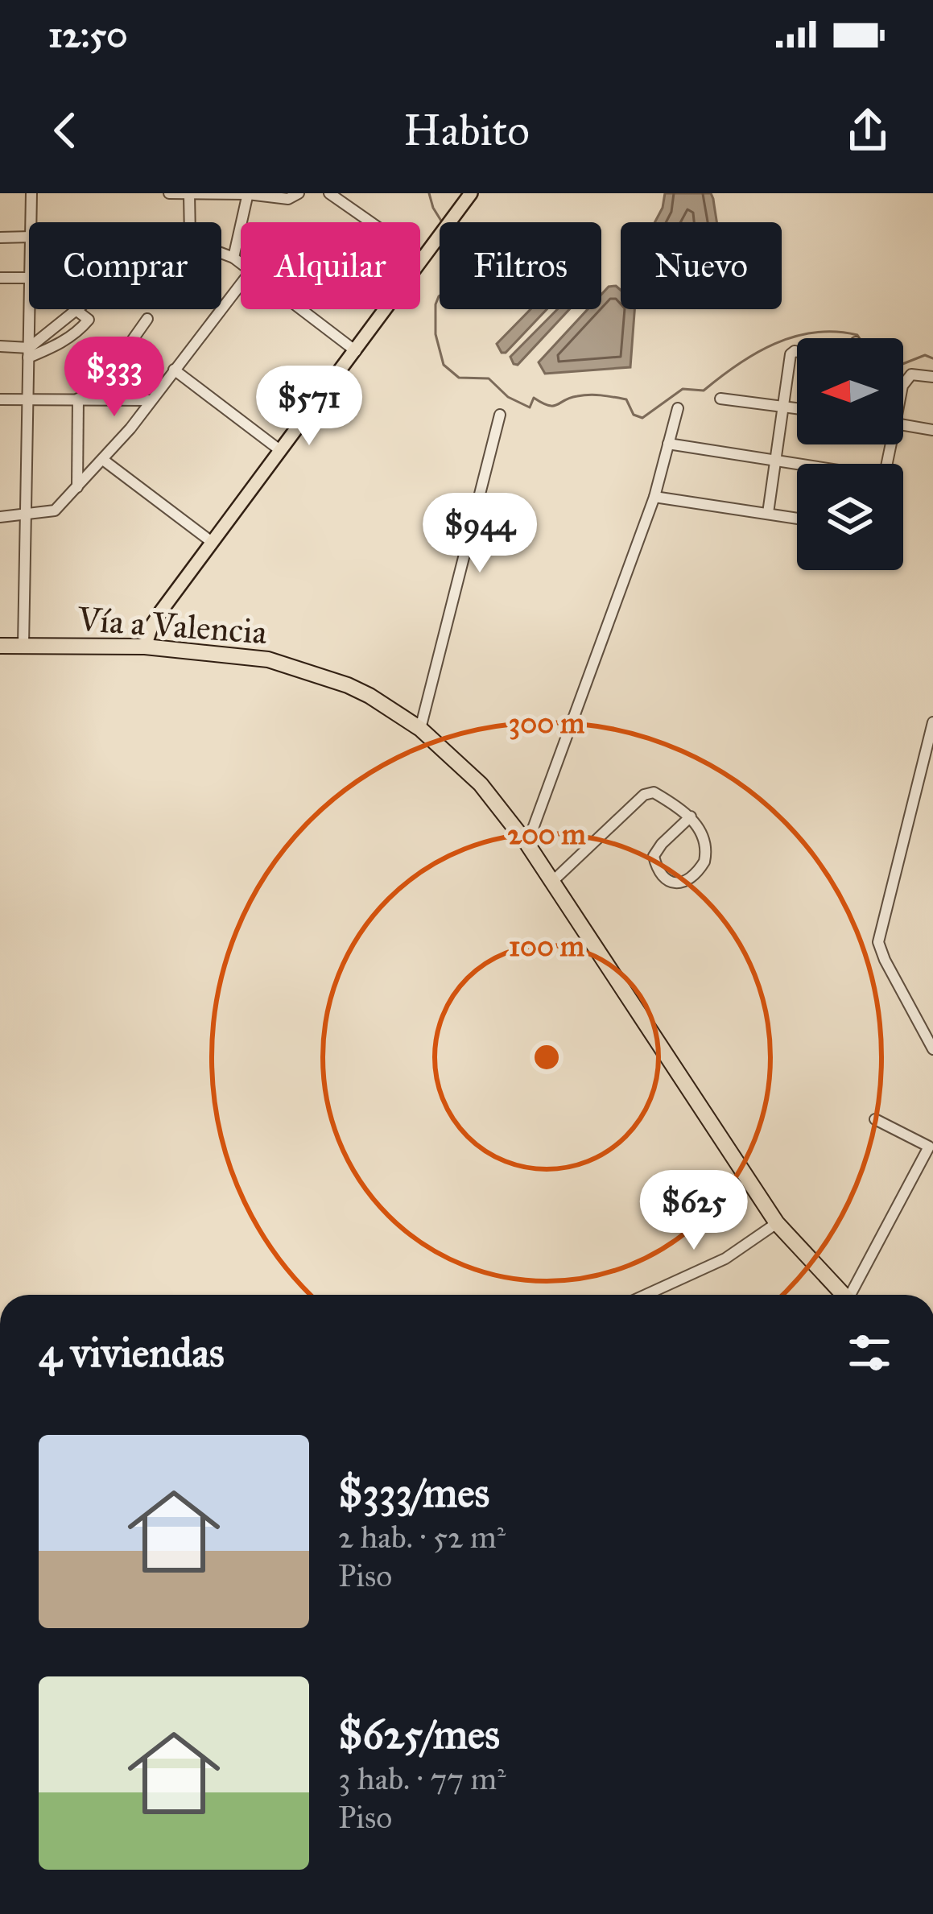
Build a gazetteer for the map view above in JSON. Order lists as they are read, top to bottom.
{
  "streets": {
    "highway": ["Vía a Valencia"]
  },
  "north": "left",
  "page": {
    "status": "12:50",
    "header": "Habito",
    "chip": [
      "Comprar",
      "Alquilar",
      "Filtros",
      "Nuevo"
    ],
    "price": [
      "$333",
      "$571",
      "$944",
      "$625"
    ],
    "heading": "4 viviendas",
    "list": [
      {
        "name": "$333/mes",
        "note": "2 hab. · 52 m² · Piso"
      },
      {
        "name": "$625/mes",
        "note": "3 hab. · 77 m² · Piso"
      }
    ]
  },
  "rings": ["300 m", "200 m", "100 m"]
}
